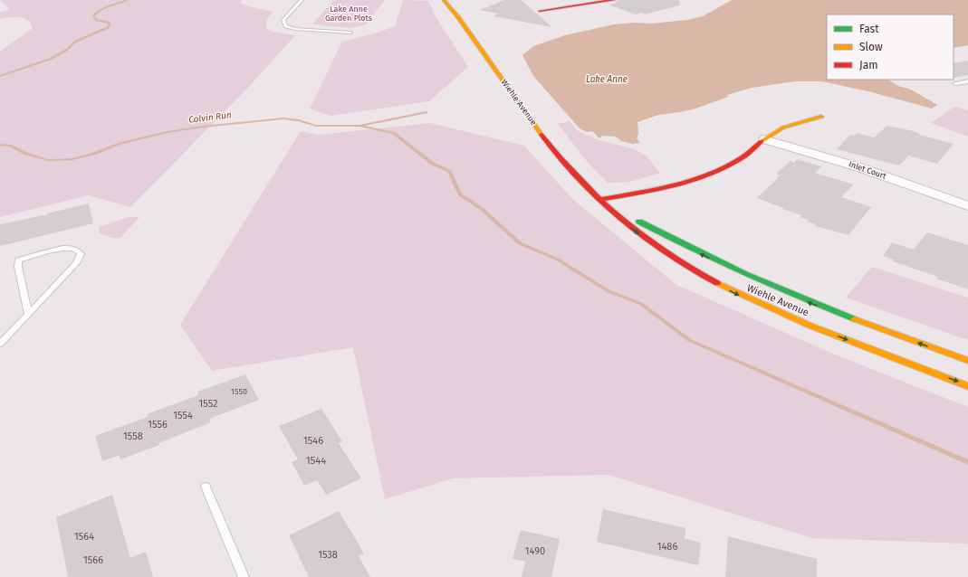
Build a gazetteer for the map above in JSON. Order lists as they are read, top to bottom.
{
  "streets": {
    "main road": ["Wiehle Avenue"],
    "street": ["Inlet Court"]
  },
  "water": ["Lake Anne", "Colvin Run"],
  "parks": ["Lake Anne Garden Plots"],
  "house_numbers": [
    "1550",
    "1552",
    "1554",
    "1556",
    "1558",
    "1546",
    "1544",
    "1564",
    "1486",
    "1490",
    "1538",
    "1566"
  ],
  "legend": ["Fast", "Slow", "Jam"]
}
